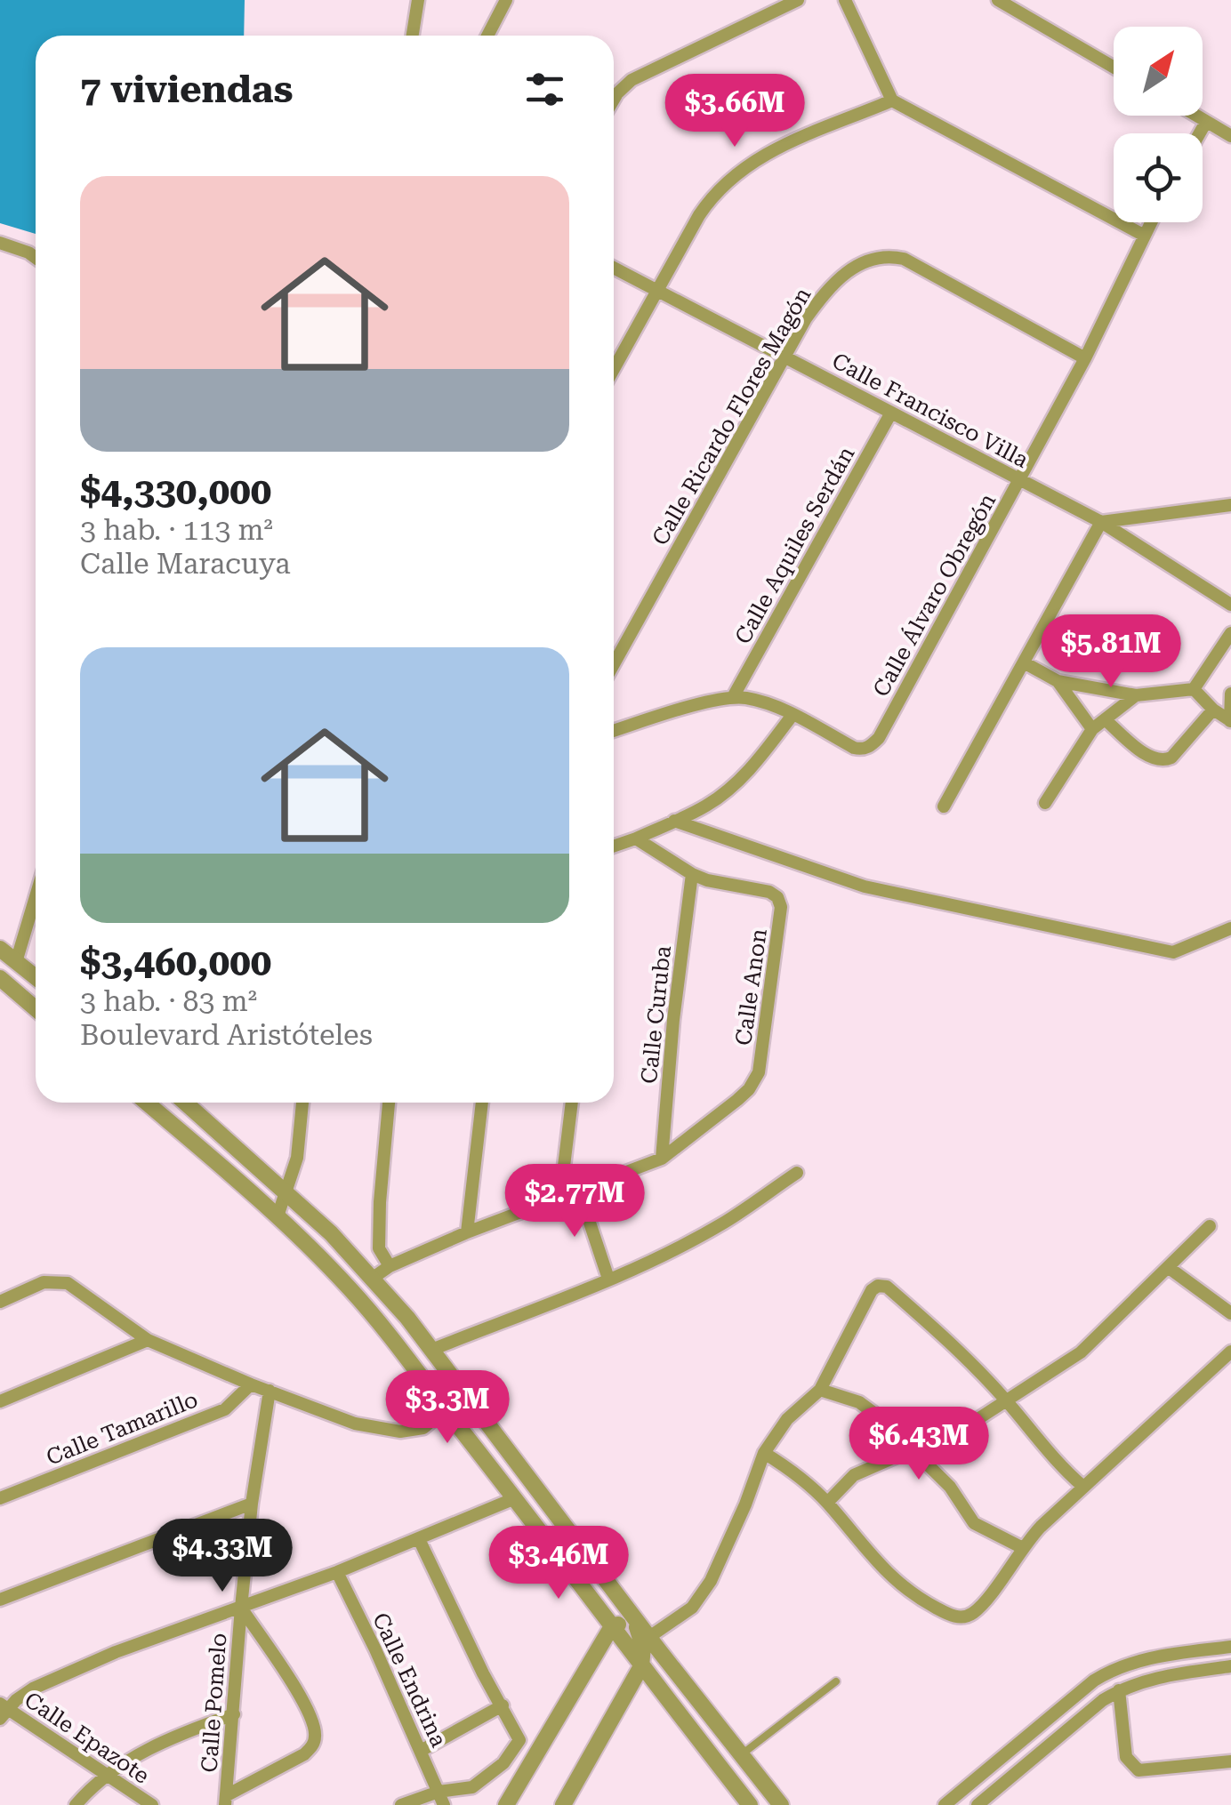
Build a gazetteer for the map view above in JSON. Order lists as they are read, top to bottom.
{
  "streets": {
    "street": [
      "Calle Francisco Villa",
      "Calle Ricardo Flores Magón",
      "Calle Aquiles Serdán",
      "Calle Álvaro Obregón",
      "Calle Anon",
      "Calle Curuba",
      "Calle Tamarillo",
      "Calle Endrina",
      "Calle Pomelo",
      "Calle Epazote"
    ]
  },
  "crossings": [
    ["Calle Francisco Villa", "Calle Ricardo Flores Magón"],
    ["Calle Francisco Villa", "Calle Aquiles Serdán"],
    ["Calle Francisco Villa", "Calle Álvaro Obregón"],
    ["Calle Ricardo Flores Magón", "Calle Álvaro Obregón"],
    ["Calle Anon", "Calle Curuba"]
  ],
  "north": "top right",
  "page": {
    "heading": "7 viviendas",
    "price": [
      "$3.66M",
      "$5.81M",
      "$2.77M",
      "$3.3M",
      "$6.43M",
      "$4.33M",
      "$3.46M"
    ],
    "list": [
      {
        "name": "$4,330,000",
        "note": "3 hab. · 113 m² · Calle Maracuya"
      },
      {
        "name": "$3,460,000",
        "note": "3 hab. · 83 m² · Boulevard Aristóteles"
      }
    ]
  }
}
